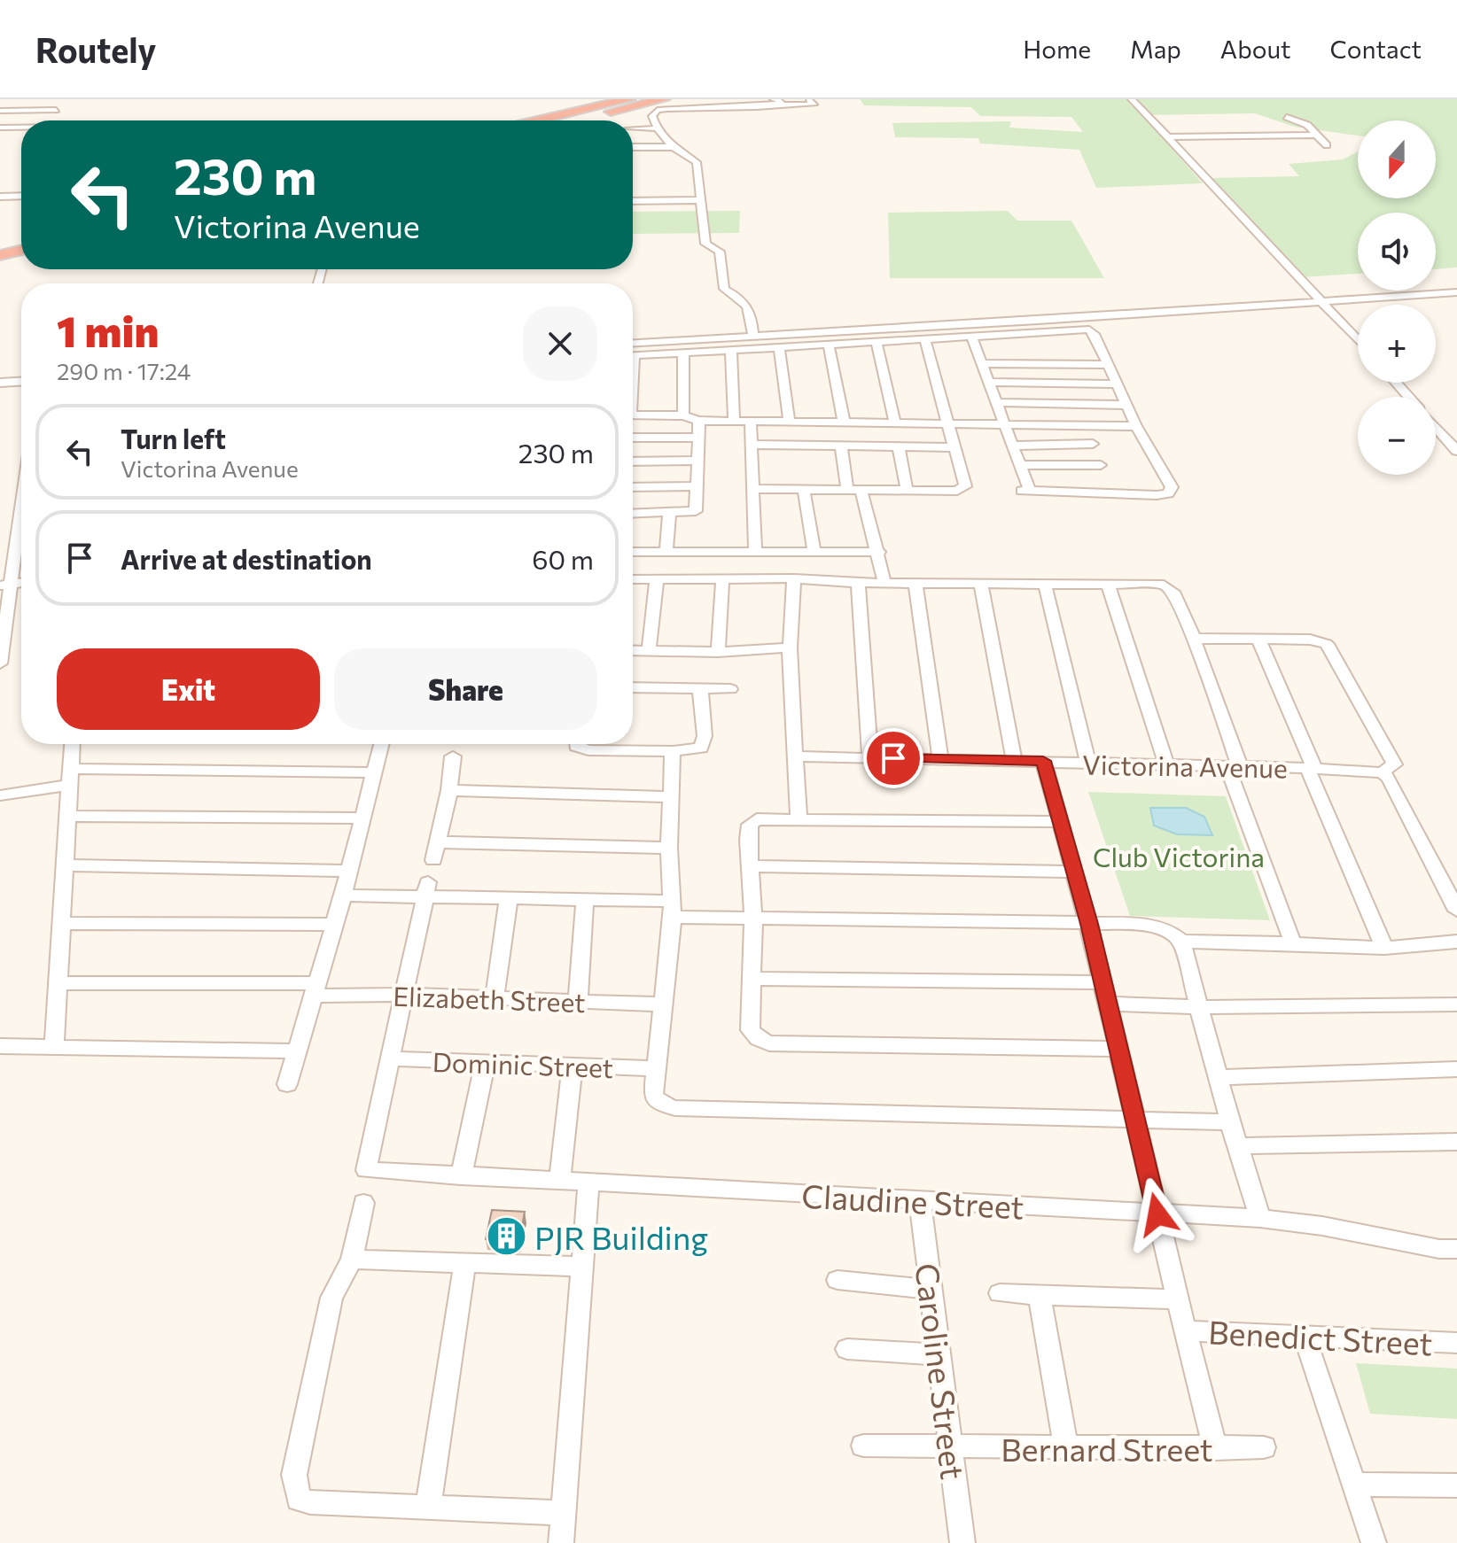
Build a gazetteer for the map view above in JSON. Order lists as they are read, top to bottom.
{
  "streets": {
    "street": [
      "Victorina Avenue",
      "Elizabeth Street",
      "Dominic Street",
      "Claudine Street",
      "Benedict Street",
      "Caroline Street",
      "Bernard Street"
    ]
  },
  "crossings": [
    ["Dominic Street", "Claudine Street"],
    ["Claudine Street", "Caroline Street"],
    ["Caroline Street", "Bernard Street"]
  ],
  "parks": ["Club Victorina"],
  "places": {
    "building": ["PJR Building"]
  },
  "north": "bottom",
  "page": {
    "header": "Routely",
    "nav": [
      "Home",
      "Map",
      "About",
      "Contact"
    ],
    "map_buttons": ["+", "−"],
    "turn": ["230 m", "Victorina Avenue"],
    "heading": ["1 min", "290 m · 17:24"],
    "list": [
      {
        "name": "Turn left",
        "note": "Victorina Avenue",
        "value": "230 m"
      },
      {
        "name": "Arrive at destination",
        "value": "60 m"
      }
    ],
    "buttons": ["Exit", "Share"]
  }
}
